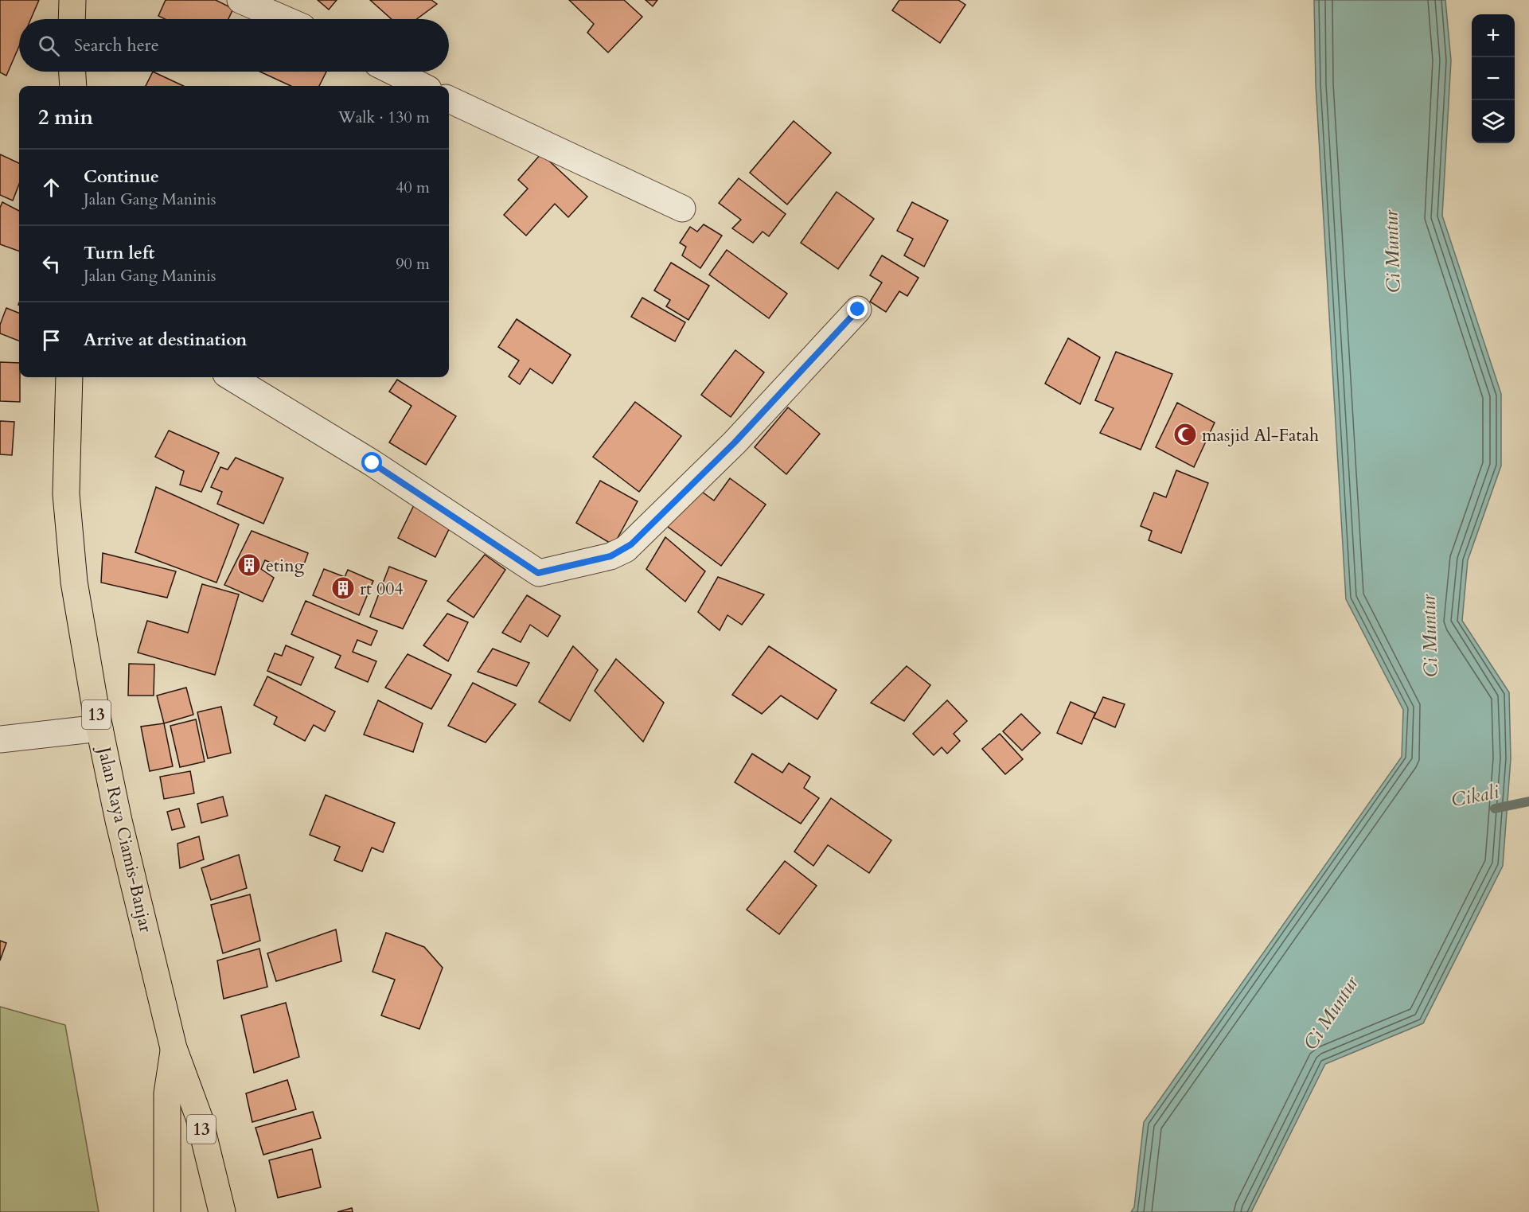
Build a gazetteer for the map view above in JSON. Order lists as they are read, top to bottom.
{
  "streets": {
    "highway": ["13", "Jalan Raya Ciamis-Banjar"]
  },
  "crossings": [
    ["13", "Jalan Raya Ciamis-Banjar"]
  ],
  "water": ["Ci Muntur", "Cikali"],
  "places": {
    "mosque": ["masjid Al-Fatah"],
    "building": ["eting", "rt 004"]
  },
  "page": {
    "map_buttons": ["+", "−"],
    "search": "Search here",
    "heading": ["2 min", "Walk · 130 m"],
    "list": [
      ["Continue", "Jalan Gang Maninis", "40 m"],
      ["Turn left", "Jalan Gang Maninis", "90 m"],
      "Arrive at destination"
    ]
  }
}
